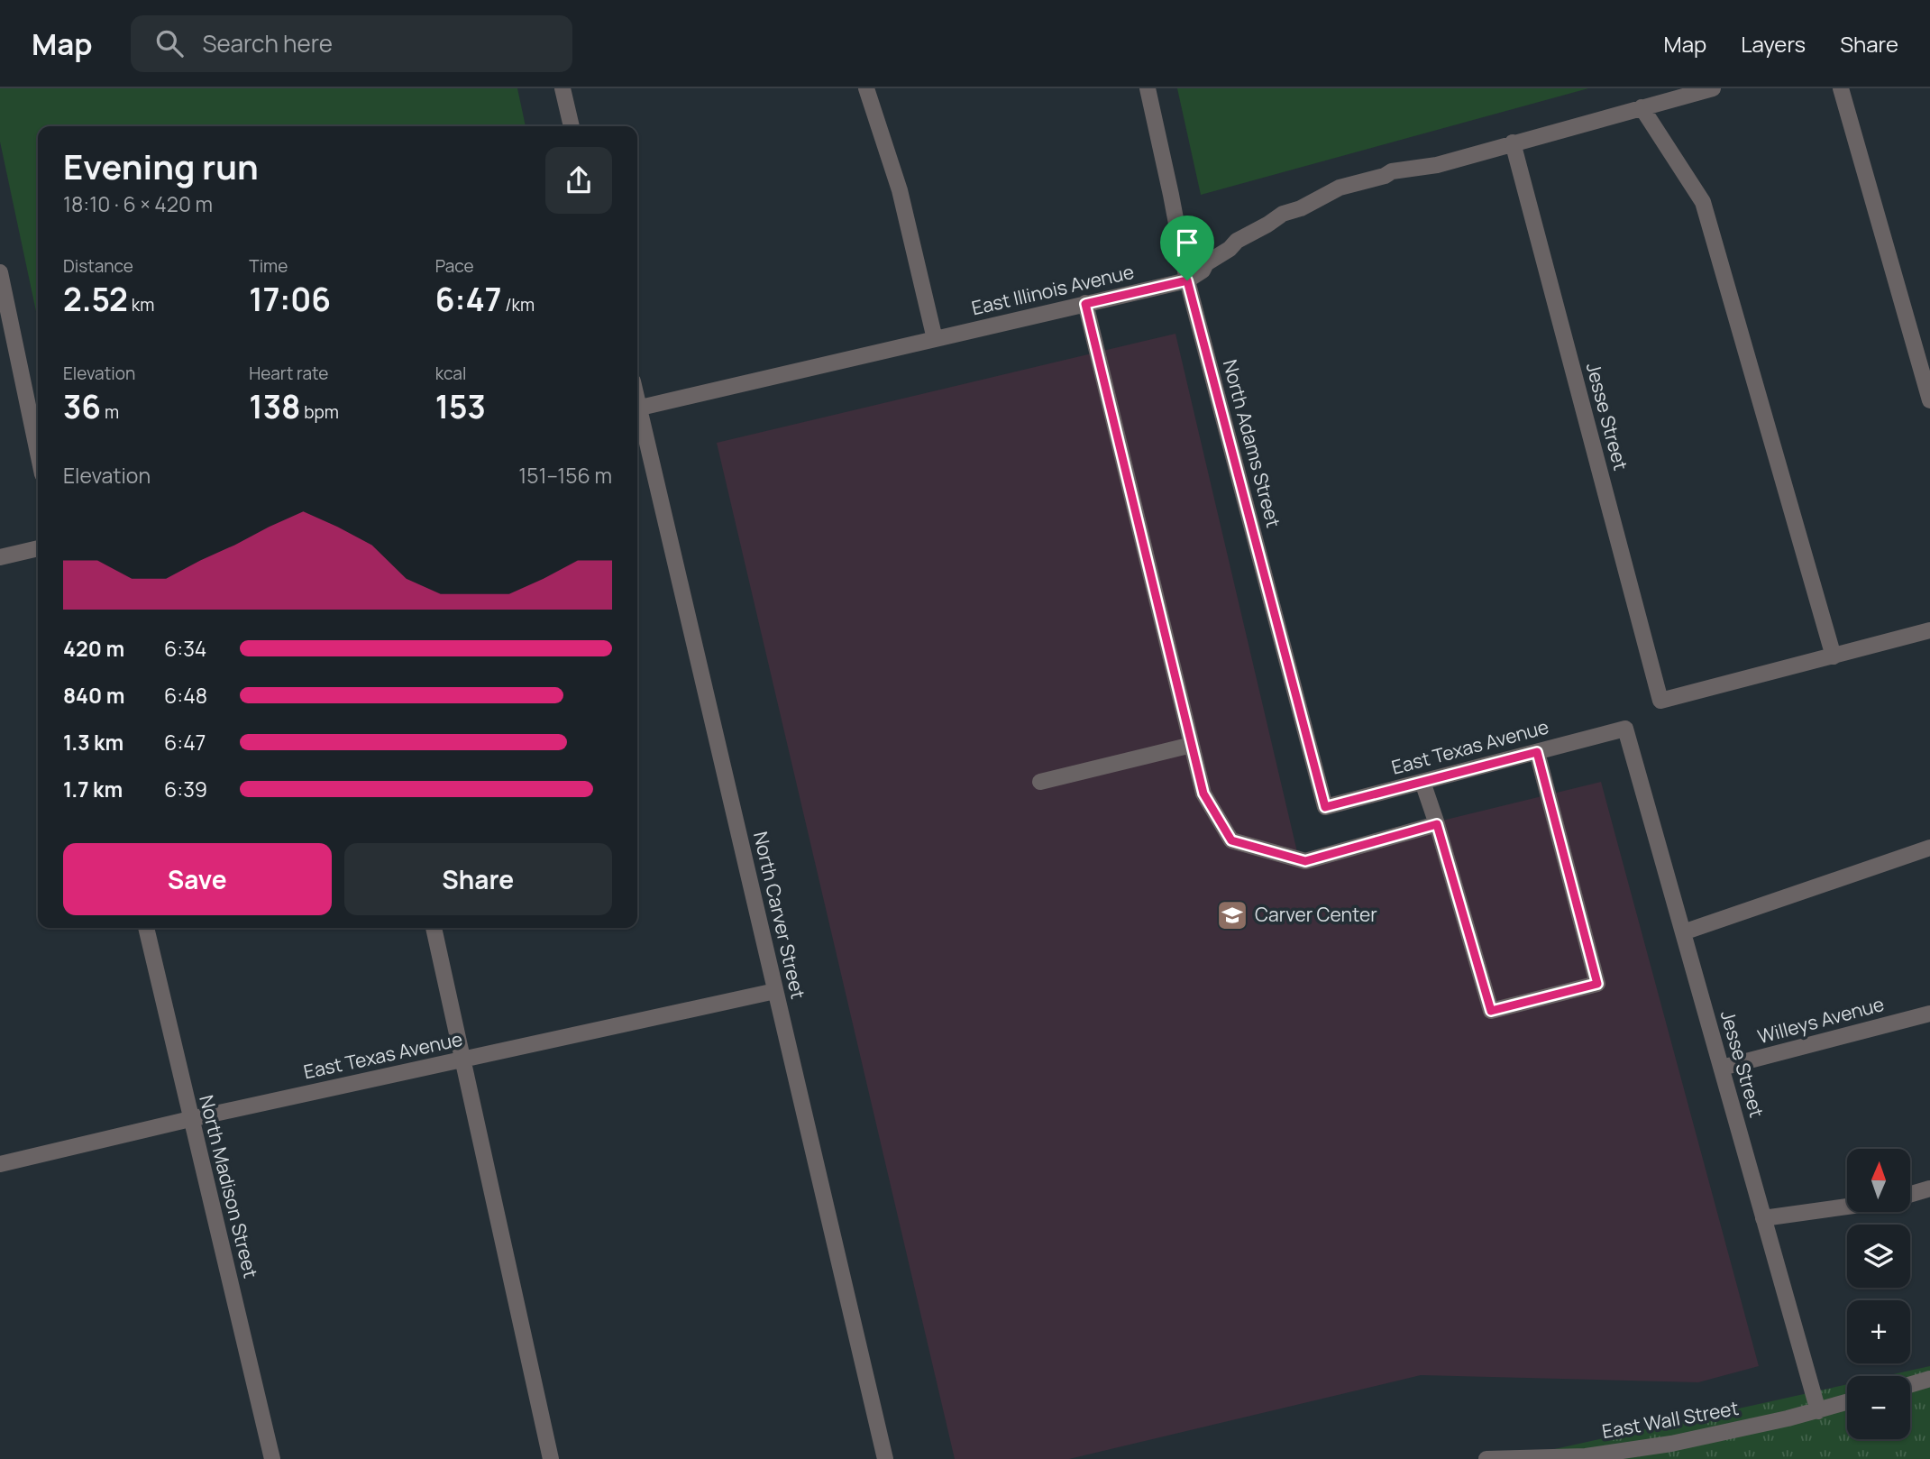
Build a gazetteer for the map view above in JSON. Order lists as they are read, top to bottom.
{
  "streets": {
    "street": [
      "East Illinois Avenue",
      "Jesse Street",
      "North Adams Street",
      "East Texas Avenue",
      "North Carver Street",
      "Willeys Avenue",
      "North Madison Street",
      "East Wall Street"
    ]
  },
  "crossings": [
    ["East Illinois Avenue", "Jesse Street"],
    ["East Illinois Avenue", "North Adams Street"],
    ["Jesse Street", "East Texas Avenue"],
    ["Jesse Street", "Willeys Avenue"],
    ["Jesse Street", "East Wall Street"],
    ["North Adams Street", "East Texas Avenue"],
    ["East Texas Avenue", "North Carver Street"],
    ["East Texas Avenue", "North Madison Street"]
  ],
  "places": {
    "school or university": ["Carver Center"]
  },
  "north": "top",
  "page": {
    "header": "Map",
    "search": "Search here",
    "nav": ["Map", "Layers", "Share"],
    "heading": ["Evening run", "18:10 · 6 × 420 m"],
    "stats": [
      ["Distance", "2.52 km"],
      ["Time", "17:06"],
      ["Pace", "6:47 /km"],
      ["Elevation", "36 m"],
      ["Heart rate", "138 bpm"],
      ["kcal", "153"]
    ],
    "chart": ["Elevation", "151–156 m"],
    "list": [
      {
        "name": "420 m",
        "note": "6:34"
      },
      {
        "name": "840 m",
        "note": "6:48"
      },
      {
        "name": "1.3 km",
        "note": "6:47"
      },
      {
        "name": "1.7 km",
        "note": "6:39"
      }
    ],
    "buttons": ["Save", "Share"],
    "map_buttons": ["+", "−"]
  }
}
